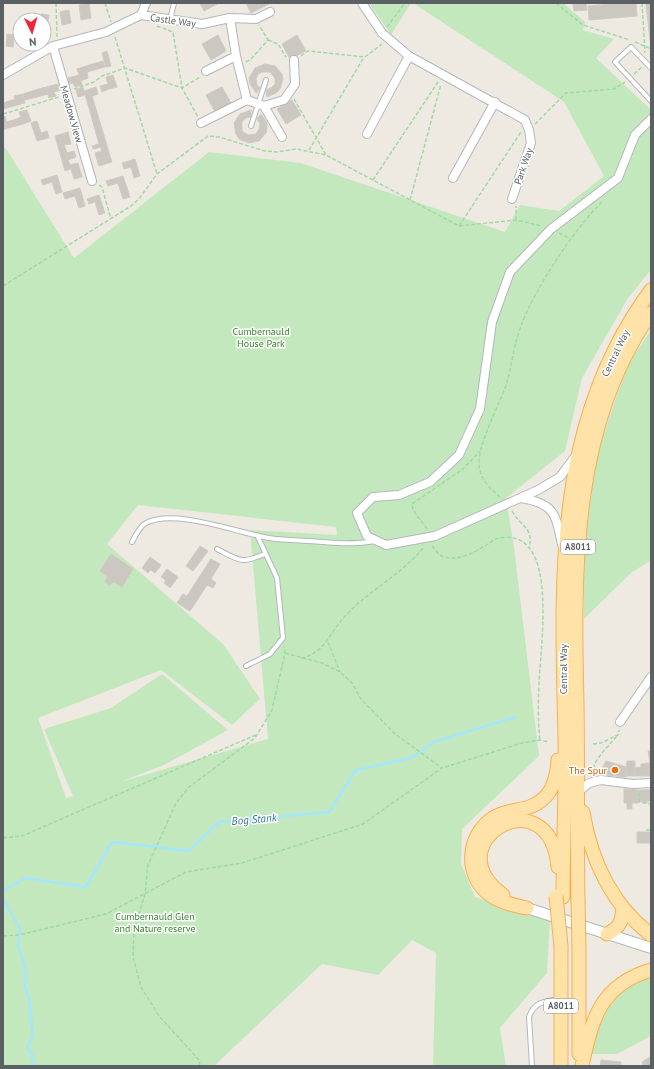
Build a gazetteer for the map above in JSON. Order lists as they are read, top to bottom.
{
  "streets": {
    "main road": ["Central Way", "A8011"],
    "street": ["Castle Way", "Meadow View", "Park Way"]
  },
  "water": ["Bog Stank"],
  "parks": ["Cumbernauld House Park", "Cumbernauld Glen and Nature reserve"],
  "places": ["The Spur"],
  "north": "bottom"
}
